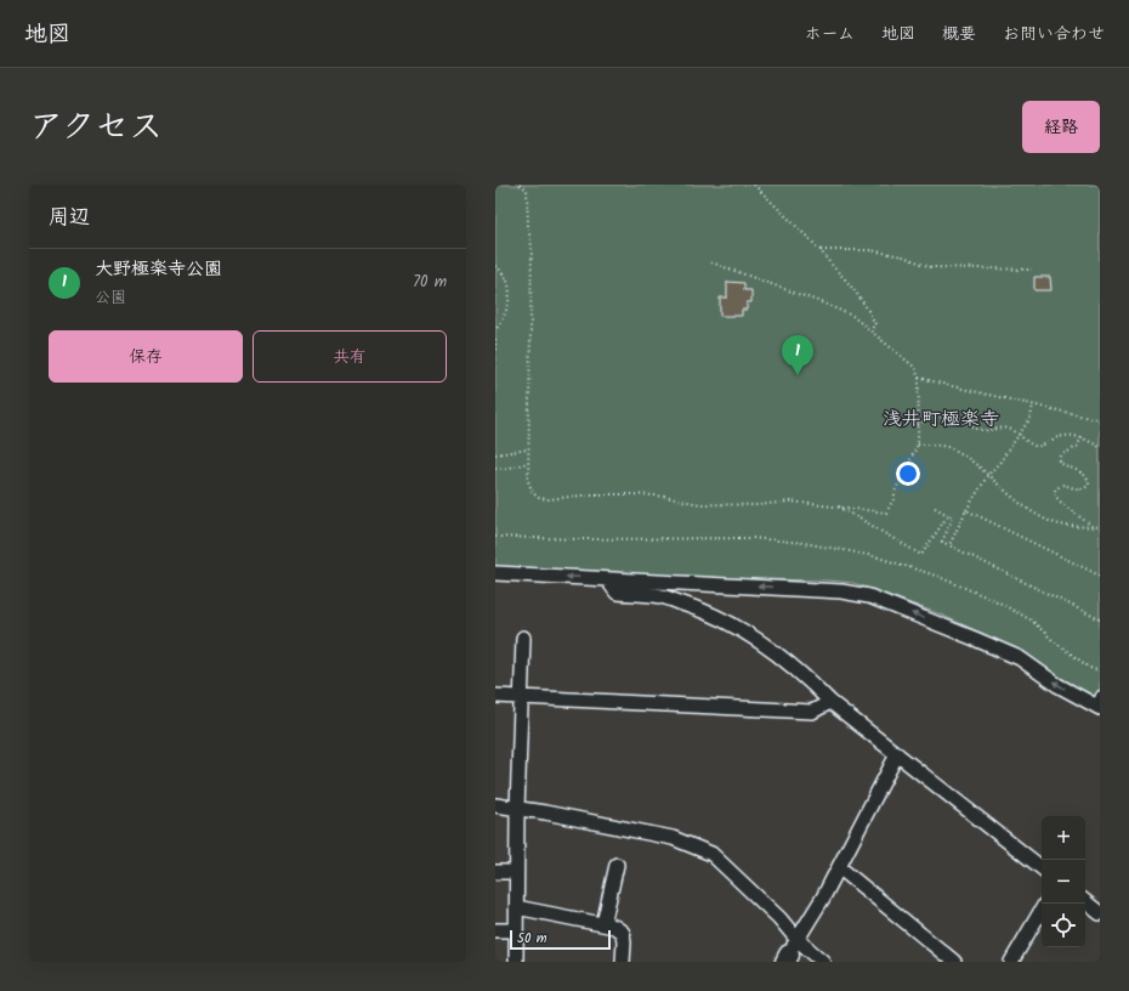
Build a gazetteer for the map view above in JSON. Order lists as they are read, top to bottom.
{
  "districts": ["浅井町極楽寺"],
  "scale_bar": "50 m",
  "page": {
    "header": "地図",
    "nav": [
      "ホーム",
      "地図",
      "概要",
      "お問い合わせ"
    ],
    "title": "アクセス",
    "buttons": [
      "経路",
      ["保存", "共有"]
    ],
    "heading": "周辺",
    "list": [
      {
        "mark": "1",
        "name": "大野極楽寺公園",
        "note": "公園",
        "value": "70 m"
      }
    ],
    "pins": "1",
    "map_buttons": ["+", "−"],
    "scale": "50 m"
  }
}
